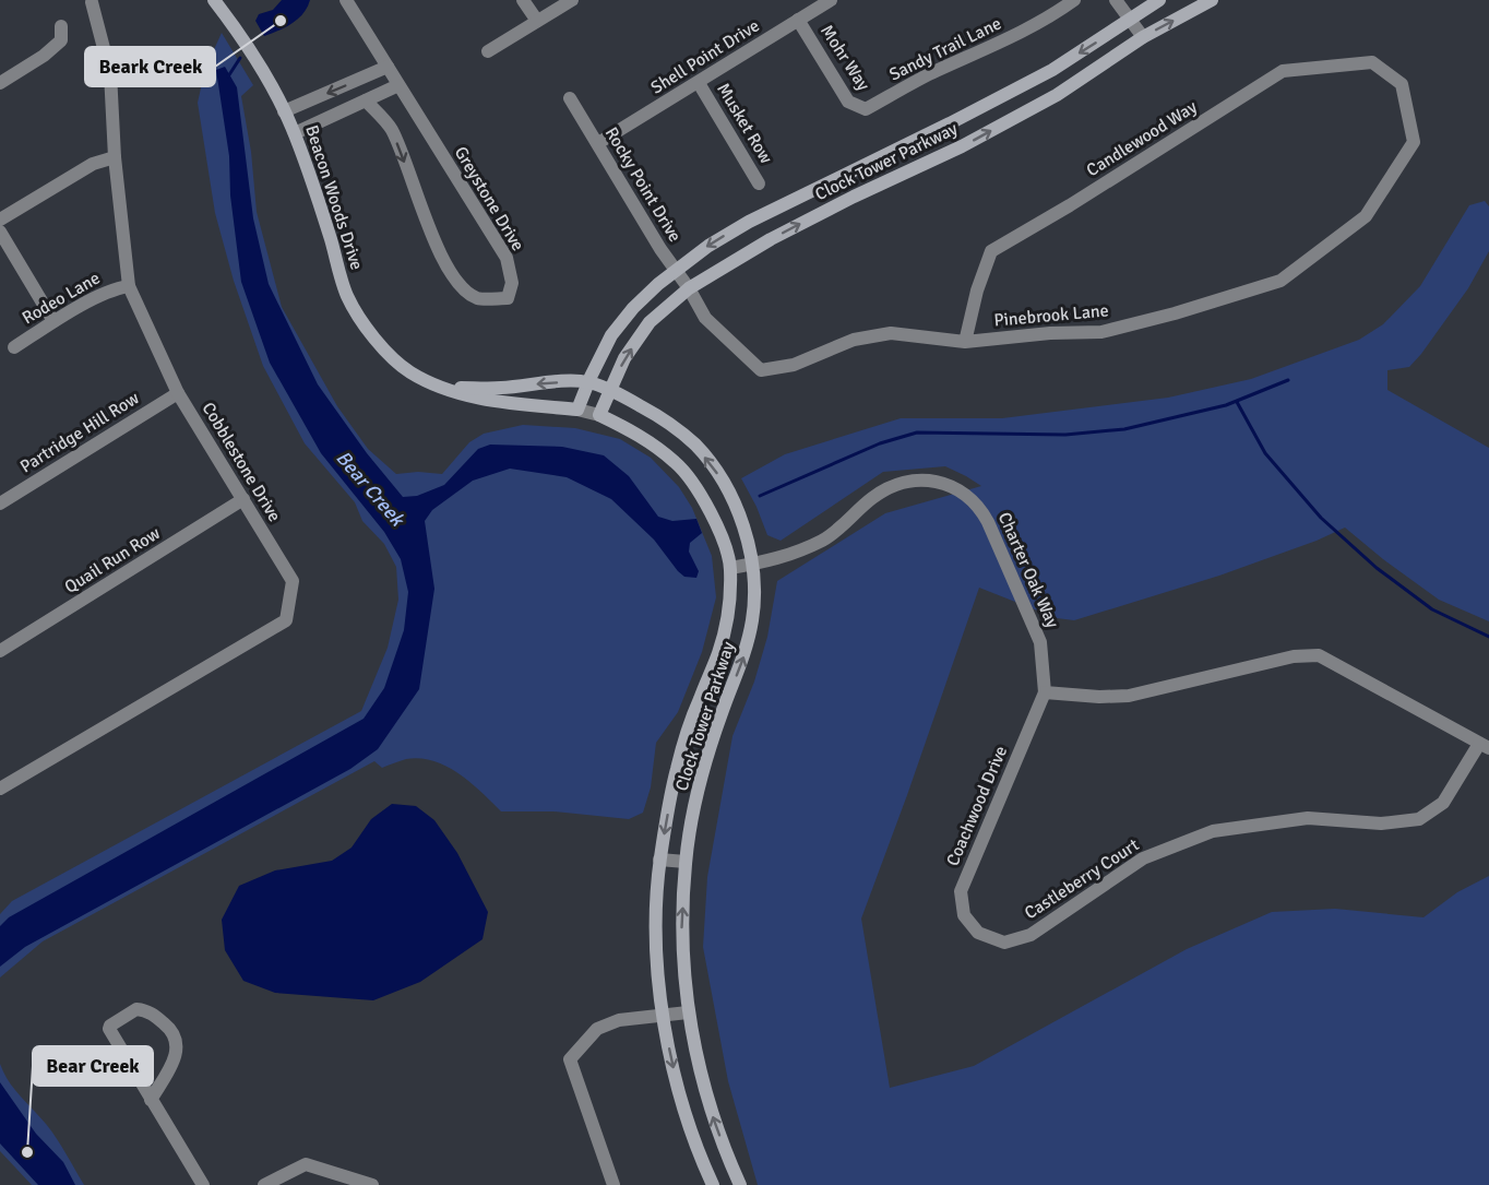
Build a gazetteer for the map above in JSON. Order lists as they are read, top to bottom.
{
  "streets": {
    "street": [
      "Sandy Trail Lane",
      "Shell Point Drive",
      "Mohr Way",
      "Musket Row",
      "Candlewood Way",
      "Clock Tower Parkway",
      "Rocky Point Drive",
      "Beacon Woods Drive",
      "Greystone Drive",
      "Rodeo Lane",
      "Pinebrook Lane",
      "Partridge Hill Row",
      "Cobblestone Drive",
      "Quail Run Row",
      "Charter Oak Way",
      "Coachwood Drive",
      "Castleberry Court"
    ]
  },
  "crossings": [
    ["Sandy Trail Lane", "Mohr Way"],
    ["Shell Point Drive", "Mohr Way"],
    ["Shell Point Drive", "Musket Row"],
    ["Shell Point Drive", "Rocky Point Drive"],
    ["Candlewood Way", "Pinebrook Lane"],
    ["Clock Tower Parkway", "Rocky Point Drive"],
    ["Clock Tower Parkway", "Beacon Woods Drive"],
    ["Clock Tower Parkway", "Pinebrook Lane"],
    ["Clock Tower Parkway", "Charter Oak Way"],
    ["Rocky Point Drive", "Pinebrook Lane"],
    ["Rodeo Lane", "Cobblestone Drive"],
    ["Partridge Hill Row", "Cobblestone Drive"],
    ["Cobblestone Drive", "Quail Run Row"],
    ["Charter Oak Way", "Coachwood Drive"],
    ["Coachwood Drive", "Castleberry Court"]
  ],
  "water": ["Bear Creek"],
  "places": ["Beark Creek", "Bear Creek"]
}
